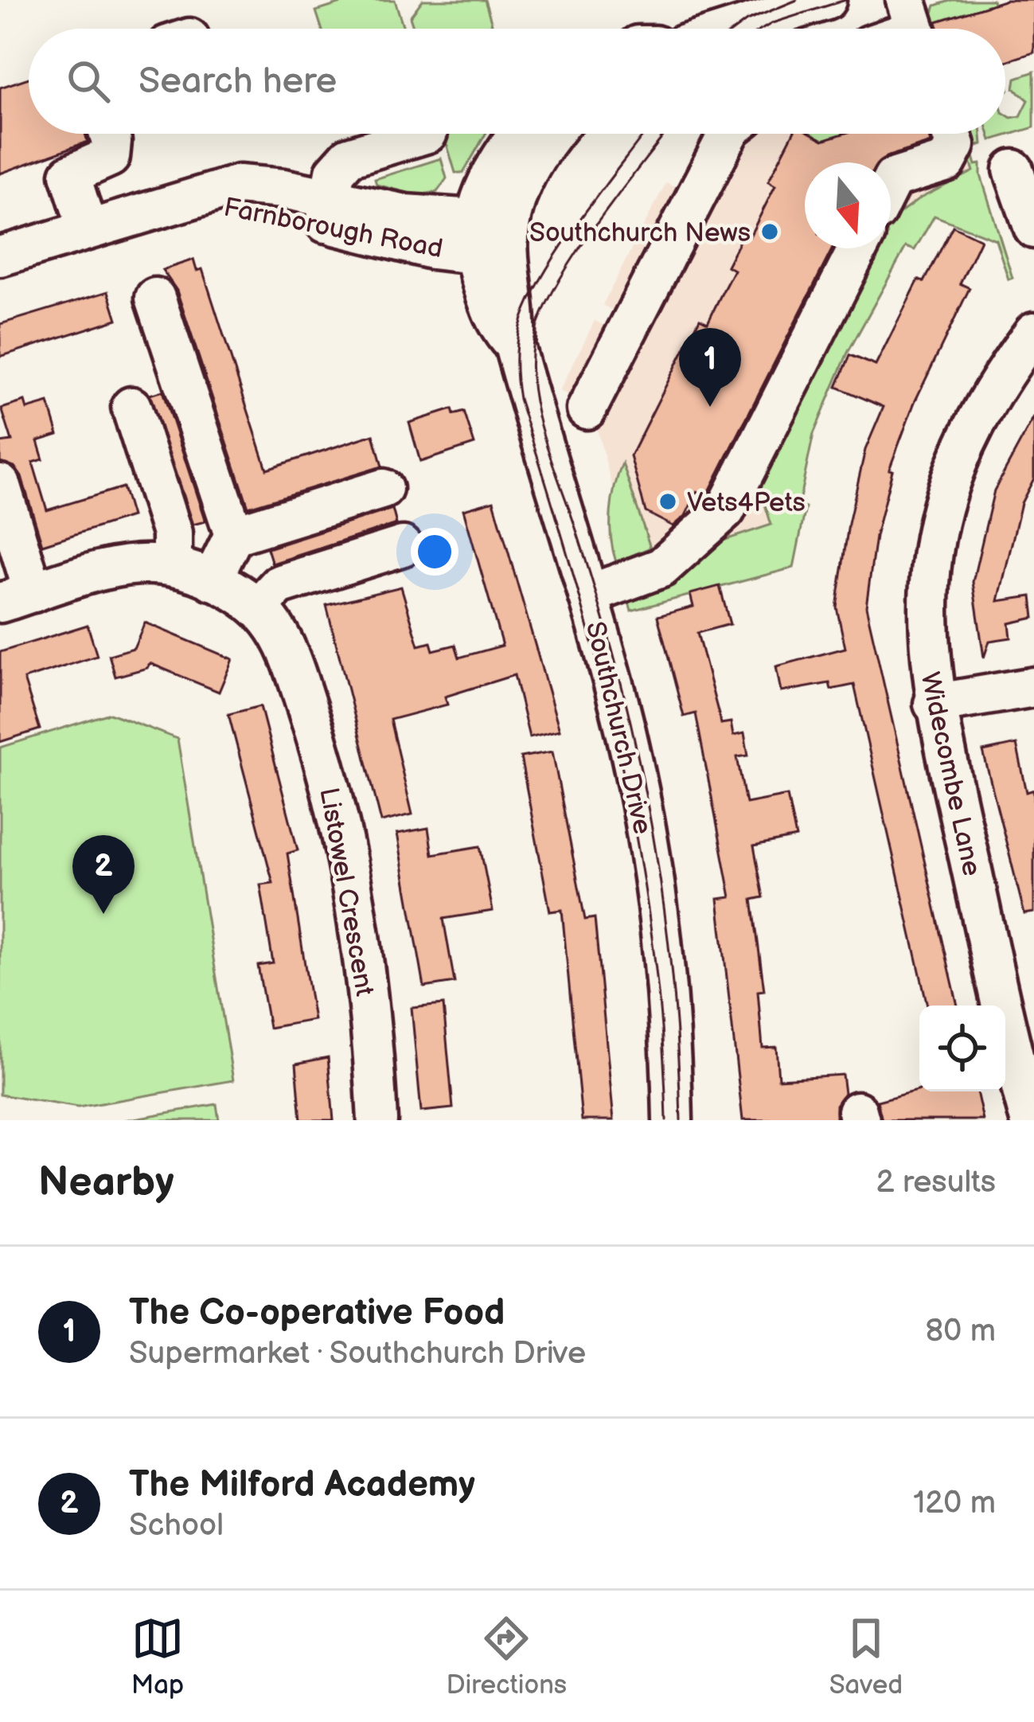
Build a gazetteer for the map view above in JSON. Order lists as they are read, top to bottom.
{
  "streets": {
    "street": [
      "Farnborough Road",
      "Southchurch Drive",
      "Widecombe Lane",
      "Listowel Crescent"
    ]
  },
  "crossings": [
    ["Farnborough Road", "Southchurch Drive"]
  ],
  "places": ["Southchurch News", "Vets4Pets"],
  "north": "bottom",
  "page": {
    "search": "Search here",
    "pins": ["1", "2"],
    "heading": ["Nearby", "2 results"],
    "list": [
      {
        "mark": "1",
        "name": "The Co-operative Food",
        "note": "Supermarket · Southchurch Drive",
        "value": "80 m"
      },
      {
        "mark": "2",
        "name": "The Milford Academy",
        "note": "School",
        "value": "120 m"
      }
    ],
    "nav": ["Map", "Directions", "Saved"]
  }
}
